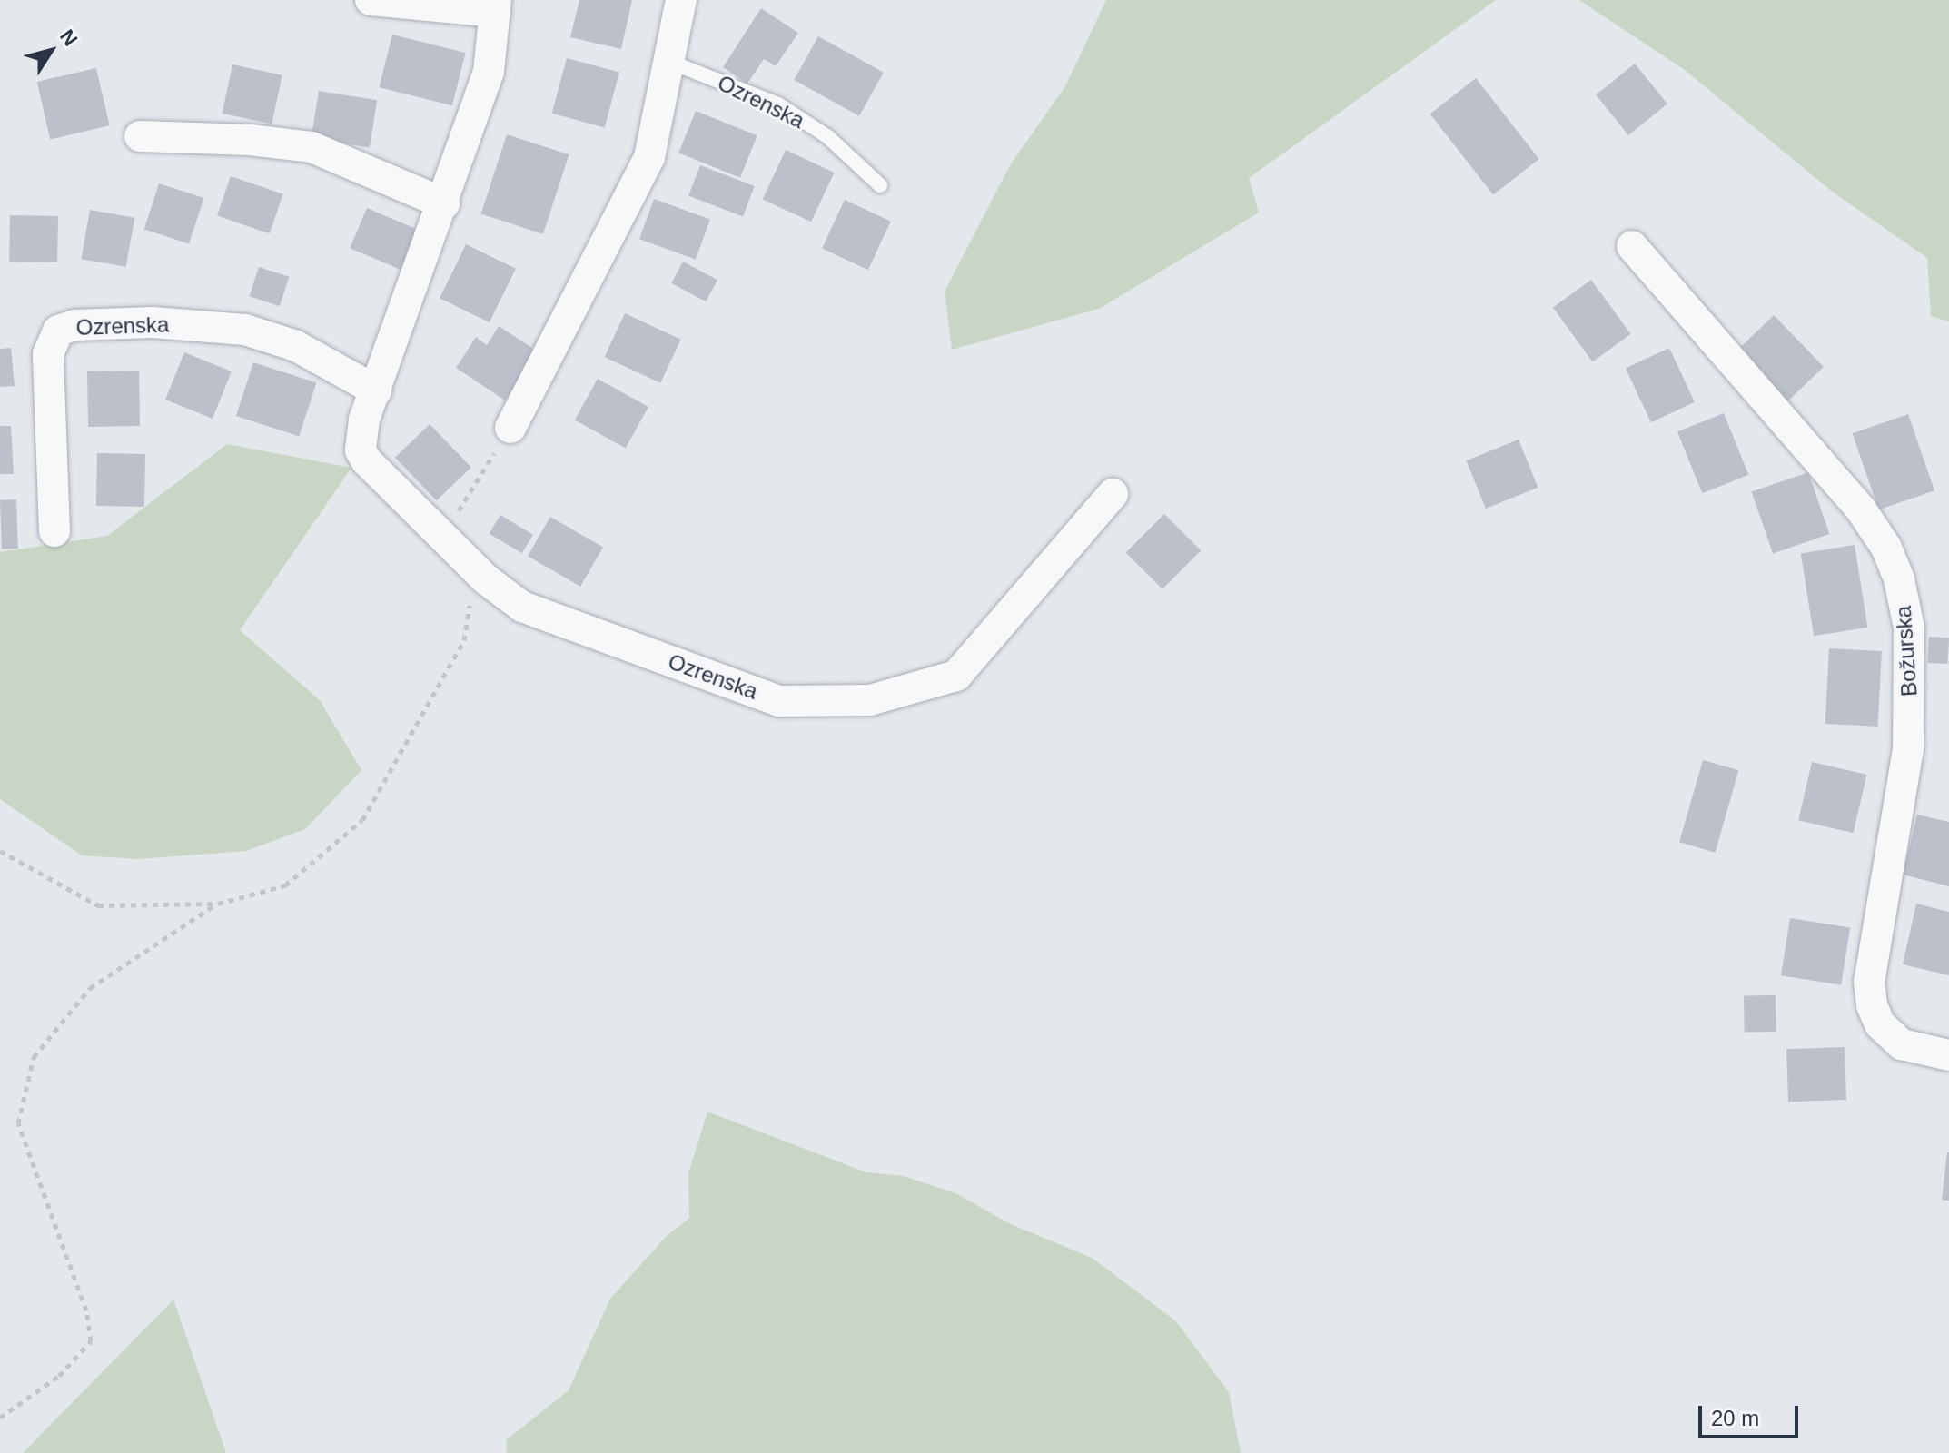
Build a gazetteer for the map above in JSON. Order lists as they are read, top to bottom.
{
  "streets": {
    "street": ["Ozrenska", "Božurska"]
  },
  "scale_bar": "20 m",
  "north": "top right"
}
